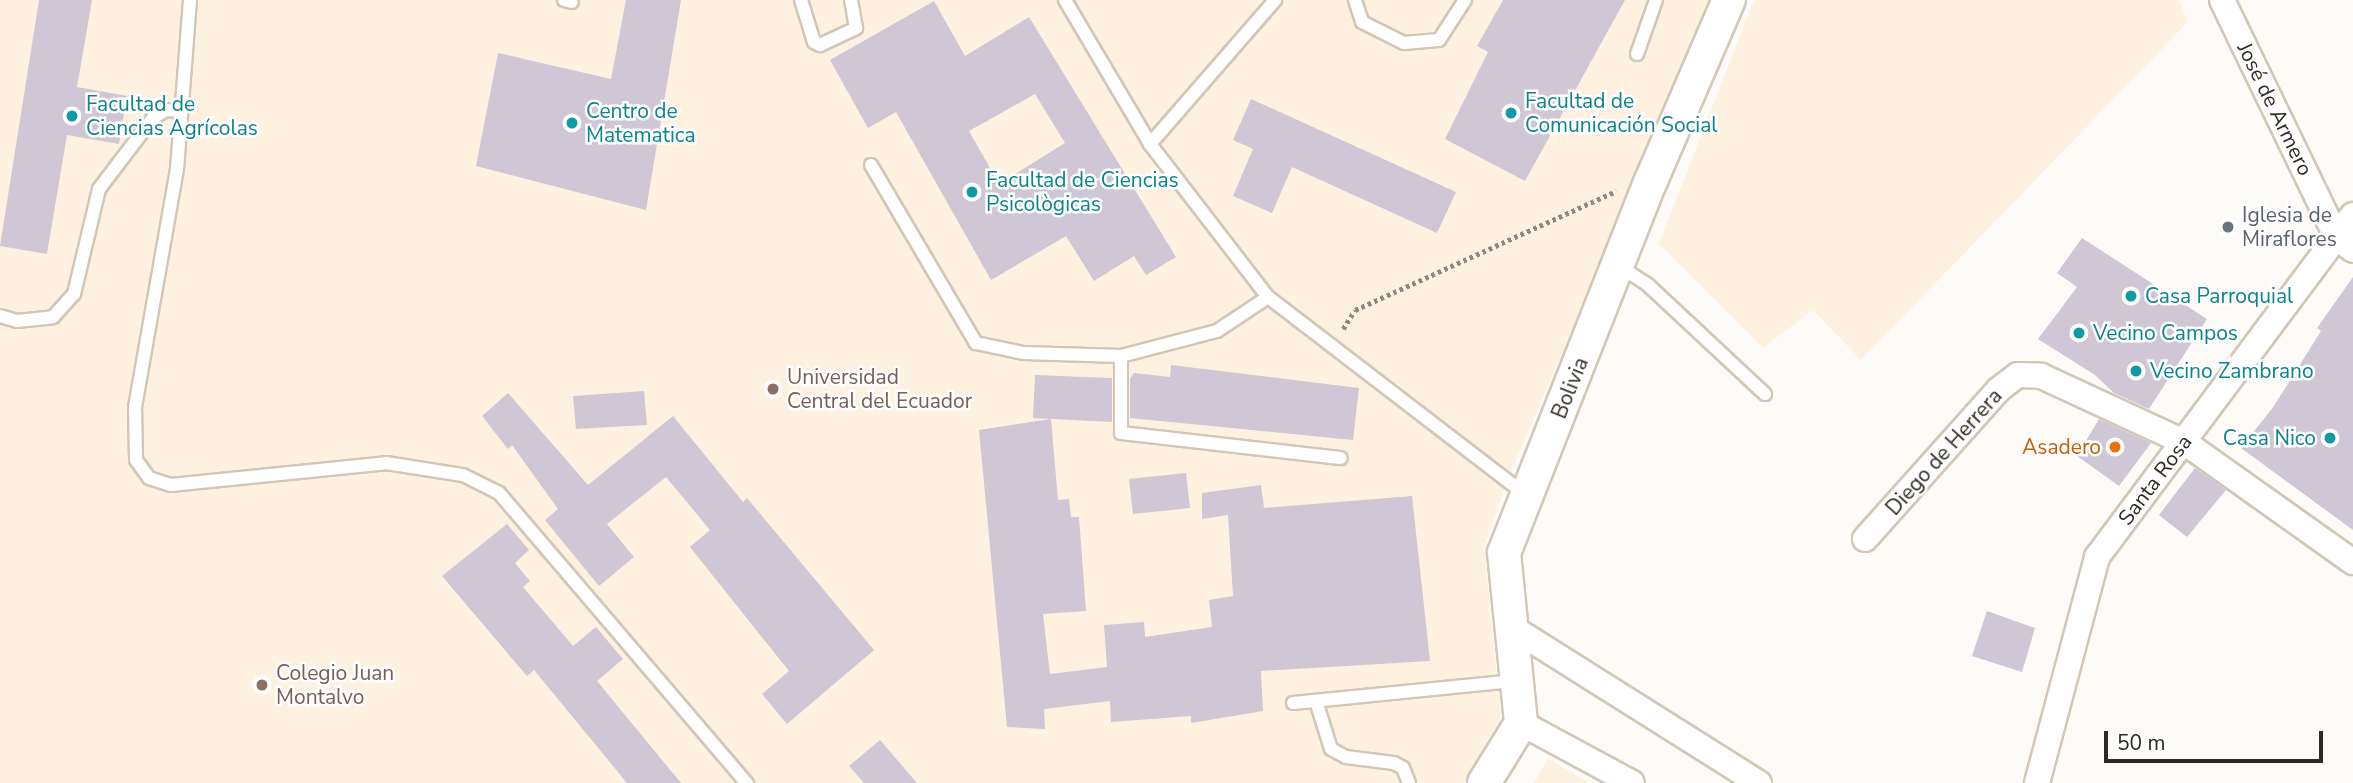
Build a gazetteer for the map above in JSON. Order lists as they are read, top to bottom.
{
  "streets": {
    "street": [
      "José de Armero",
      "Bolivia",
      "Diego de Herrera",
      "Santa Rosa"
    ]
  },
  "crossings": [
    ["José de Armero", "Santa Rosa"],
    ["Diego de Herrera", "Santa Rosa"]
  ],
  "places": [
    "Facultad de Comunicación Social",
    "Facultad de Ciencias Agrícolas",
    "Centro de Matematica",
    "Facultad de Ciencias Psicològicas",
    "Iglesia de Miraflores",
    "Casa Parroquial",
    "Vecino Campos",
    "Vecino Zambrano",
    "Universidad Central del Ecuador",
    "Casa Nico",
    "Asadero",
    "Colegio Juan Montalvo"
  ],
  "scale_bar": "50 m"
}
